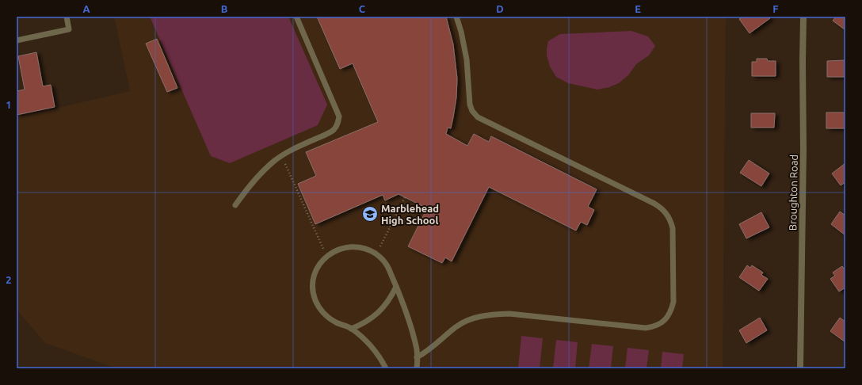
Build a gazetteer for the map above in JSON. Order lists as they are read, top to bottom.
{
  "streets": {
    "street": ["Broughton Road"]
  },
  "places": {
    "school or university": ["Marblehead High School"]
  },
  "grid": {
    "columns": [
      "A",
      "B",
      "C",
      "D",
      "E",
      "F"
    ],
    "rows": ["1", "2"]
  }
}
